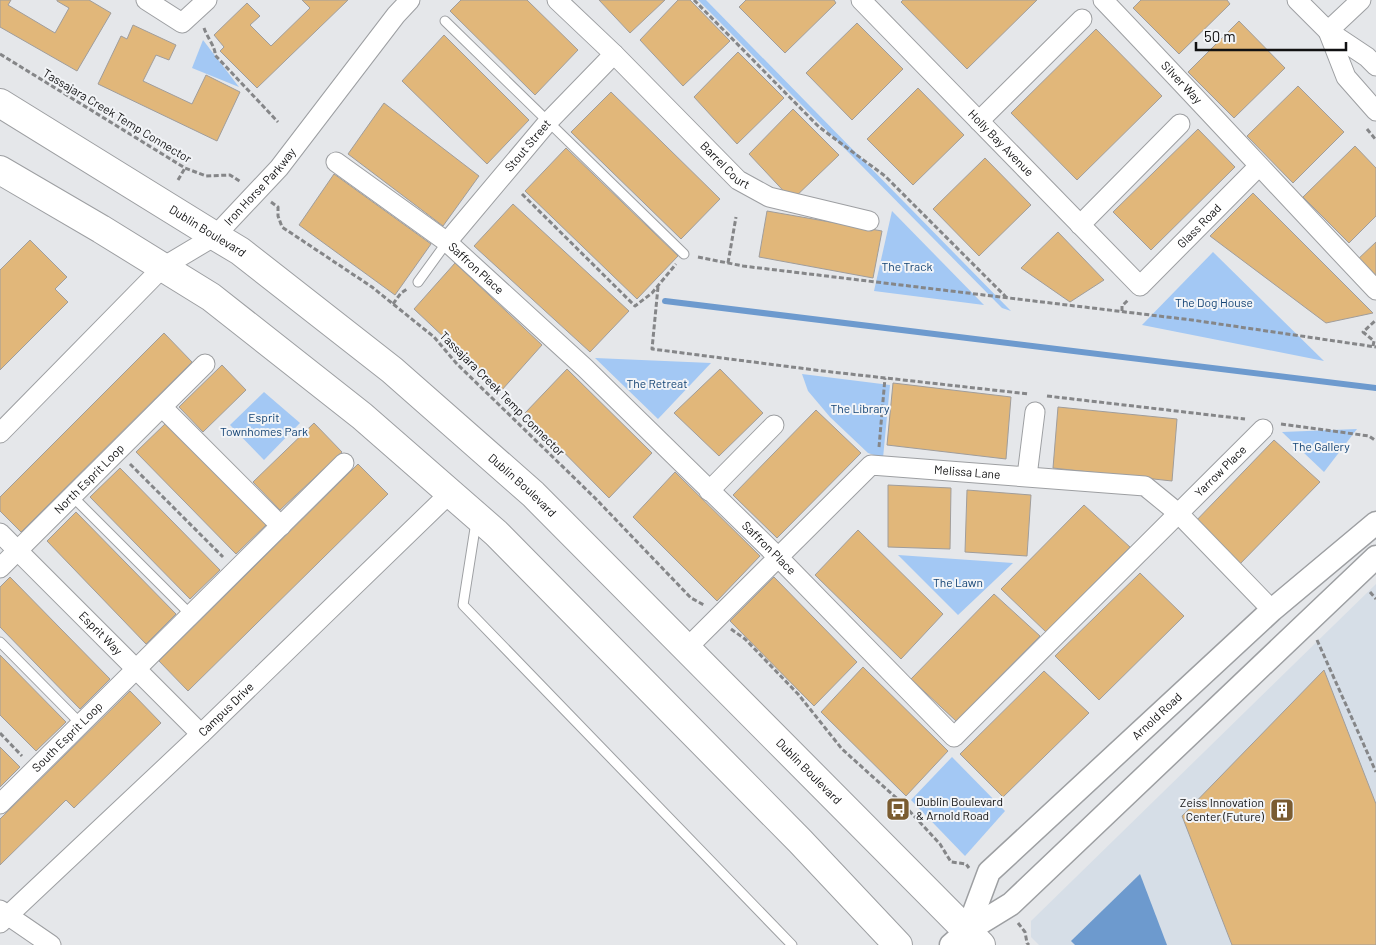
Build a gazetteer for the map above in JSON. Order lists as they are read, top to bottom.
{
  "streets": {
    "main road": ["Dublin Boulevard"],
    "street": [
      "Silver Way",
      "Holly Bay Avenue",
      "Stout Street",
      "Barrel Court",
      "Iron Horse Parkway",
      "Glass Road",
      "Saffron Place",
      "Yarrow Place",
      "Melissa Lane",
      "North Esprit Loop",
      "Esprit Way",
      "Campus Drive",
      "Arnold Road",
      "South Esprit Loop"
    ],
    "path": ["Tassajara Creek Temp Connector"]
  },
  "crossings": [
    ["Silver Way", "Glass Road"],
    ["Holly Bay Avenue", "Glass Road"],
    ["Stout Street", "Barrel Court"],
    ["Stout Street", "Saffron Place"],
    ["Iron Horse Parkway", "Dublin Boulevard"],
    ["Dublin Boulevard", "Arnold Road"],
    ["Saffron Place", "Yarrow Place"],
    ["Saffron Place", "Melissa Lane"],
    ["Yarrow Place", "Melissa Lane"],
    ["Melissa Lane", "Arnold Road"],
    ["North Esprit Loop", "Esprit Way"],
    ["Esprit Way", "Campus Drive"],
    ["Esprit Way", "South Esprit Loop"]
  ],
  "parks": [
    "The Track",
    "The Dog House",
    "The Retreat",
    "The Library",
    "Esprit Townhomes Park",
    "The Gallery",
    "The Lawn"
  ],
  "places": {
    "bus stop": ["Dublin Boulevard & Arnold Road"],
    "building": ["Zeiss Innovation Center (Future)"]
  },
  "scale_bar": "50 m"
}
